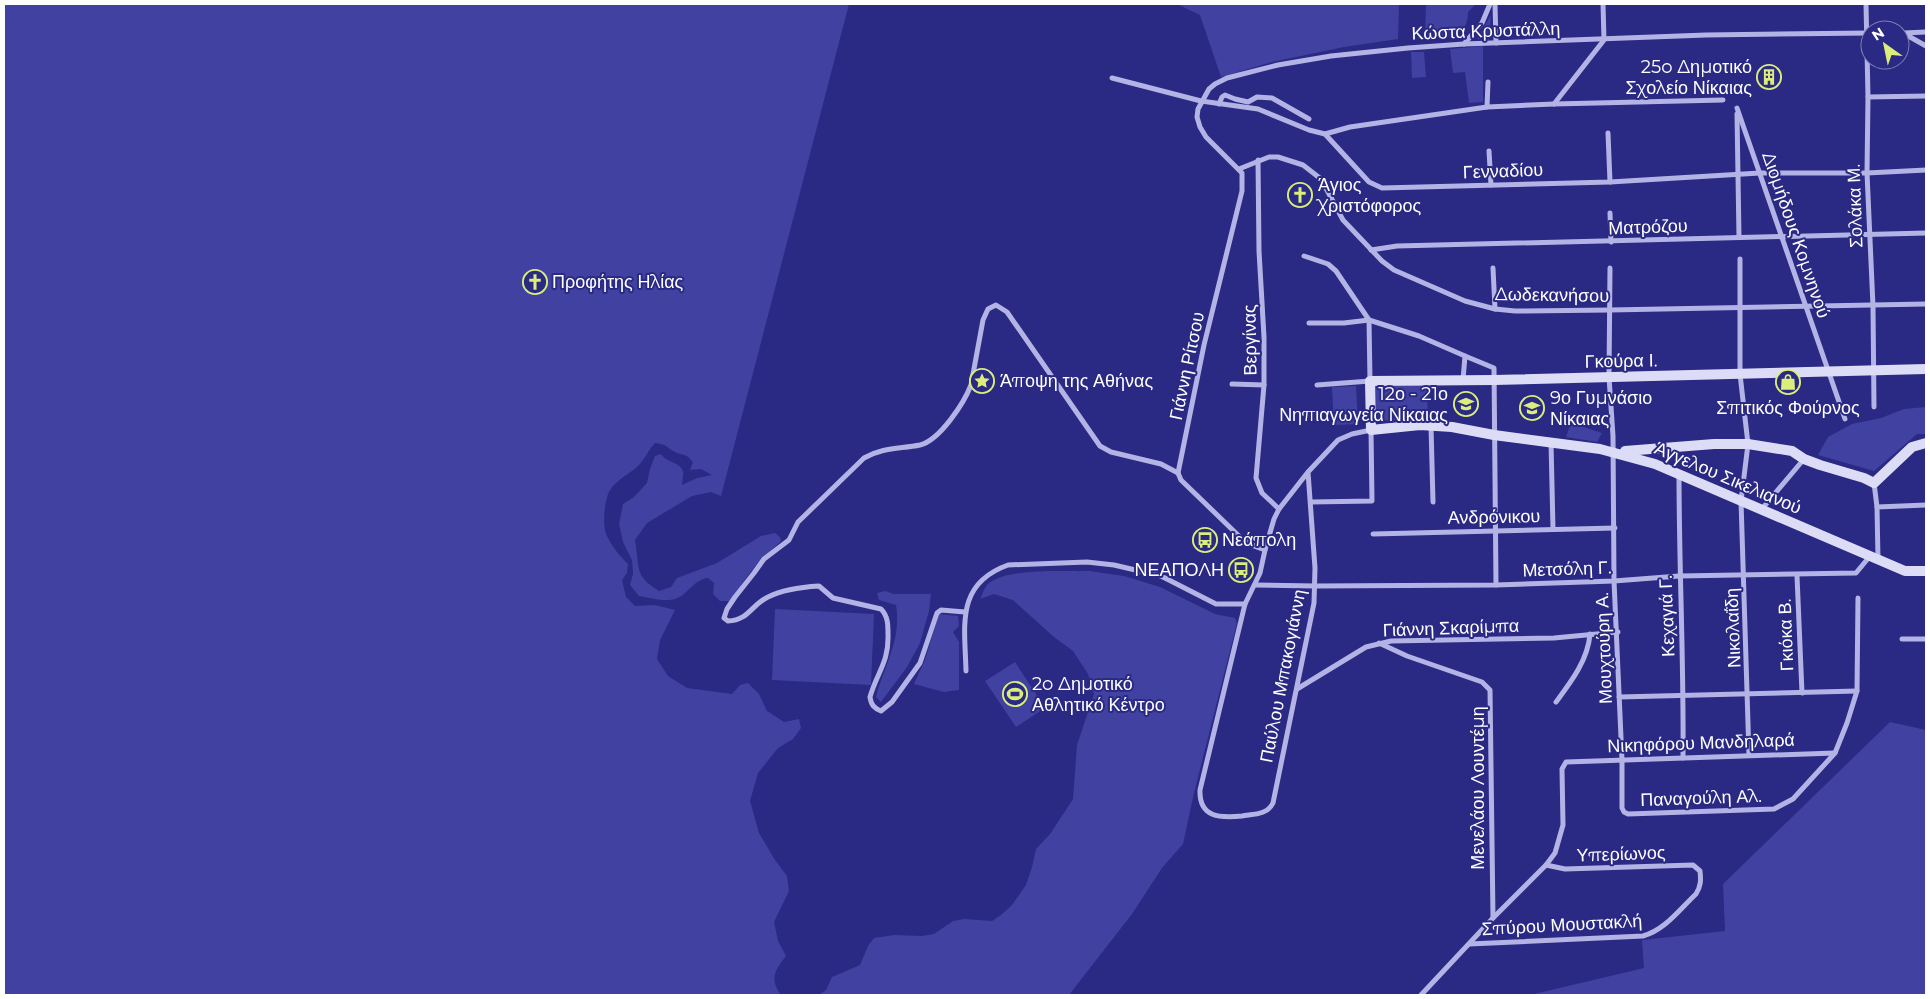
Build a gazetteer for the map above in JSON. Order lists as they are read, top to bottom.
{
  "streets": {
    "street": [
      "Κώστα Κρυστάλλη",
      "Γενναδίου",
      "Σολάκα Μ.",
      "Ματρόζου",
      "Διομήδους Κομνηνού",
      "Δωδεκανήσου",
      "Βεργίνας",
      "Γκούρα Ι.",
      "Γιάννη Ρίτσου",
      "Άγγελου Σικελιανού",
      "Ανδρόνικου",
      "Μετσόλη Γ.",
      "Κεχαγιά Γ.",
      "Γιάννη Σκαρίμπα",
      "Νικολαΐδη",
      "Γκιόκα Β.",
      "Μουχτούρη Α.",
      "Παύλου Μπακογιάννη",
      "Νικηφόρου Μανδηλαρά",
      "Μενελάου Λουντέμη",
      "Παναγούλη Αλ.",
      "Υπερίωνος",
      "Σπύρου Μουστακλή"
    ]
  },
  "crossings": [
    ["Γενναδίου", "Σολάκα Μ."],
    ["Γενναδίου", "Διομήδους Κομνηνού"],
    ["Σολάκα Μ.", "Ματρόζου"],
    ["Σολάκα Μ.", "Δωδεκανήσου"],
    ["Σολάκα Μ.", "Γκούρα Ι."],
    ["Ματρόζου", "Διομήδους Κομνηνού"],
    ["Ματρόζου", "Δωδεκανήσου"],
    ["Διομήδους Κομνηνού", "Δωδεκανήσου"],
    ["Διομήδους Κομνηνού", "Γκούρα Ι."],
    ["Δωδεκανήσου", "Βεργίνας"],
    ["Δωδεκανήσου", "Γιάννη Ρίτσου"],
    ["Δωδεκανήσου", "Νικολαΐδη"],
    ["Δωδεκανήσου", "Μουχτούρη Α."],
    ["Βεργίνας", "Άγγελου Σικελιανού"],
    ["Γκούρα Ι.", "Νικολαΐδη"],
    ["Γκούρα Ι.", "Μουχτούρη Α."],
    ["Άγγελου Σικελιανού", "Μετσόλη Γ."],
    ["Άγγελου Σικελιανού", "Κεχαγιά Γ."],
    ["Άγγελου Σικελιανού", "Νικολαΐδη"],
    ["Άγγελου Σικελιανού", "Μουχτούρη Α."],
    ["Άγγελου Σικελιανού", "Παύλου Μπακογιάννη"],
    ["Ανδρόνικου", "Μουχτούρη Α."],
    ["Μετσόλη Γ.", "Κεχαγιά Γ."],
    ["Μετσόλη Γ.", "Νικολαΐδη"],
    ["Μετσόλη Γ.", "Γκιόκα Β."],
    ["Μετσόλη Γ.", "Μουχτούρη Α."],
    ["Μετσόλη Γ.", "Παύλου Μπακογιάννη"],
    ["Κεχαγιά Γ.", "Νικηφόρου Μανδηλαρά"],
    ["Γιάννη Σκαρίμπα", "Μουχτούρη Α."],
    ["Γιάννη Σκαρίμπα", "Παύλου Μπακογιάννη"],
    ["Γιάννη Σκαρίμπα", "Μενελάου Λουντέμη"],
    ["Νικολαΐδη", "Νικηφόρου Μανδηλαρά"],
    ["Μουχτούρη Α.", "Νικηφόρου Μανδηλαρά"],
    ["Μουχτούρη Α.", "Παναγούλη Αλ."],
    ["Νικηφόρου Μανδηλαρά", "Παναγούλη Αλ."],
    ["Νικηφόρου Μανδηλαρά", "Υπερίωνος"],
    ["Υπερίωνος", "Σπύρου Μουστακλή"]
  ],
  "places": {
    "building": ["25o Δημοτικό Σχολείο Νίκαιας"],
    "church": ["Άγιος Χριστόφορος", "Προφήτης Ηλίας"],
    "place": ["Άποψη της Αθήνας"],
    "shop": ["Σπιτικός Φούρνος"],
    "school or university": ["12ο - 21ο Νηπιαγωγεία Νίκαιας", "9ο Γυμνάσιο Νίκαιας"],
    "bus stop": ["Νεάπολη", "ΝΕΑΠΟΛΗ"],
    "sports": ["2o Δημοτικό Αθλητικό Κέντρο"]
  },
  "north": "top left"
}
